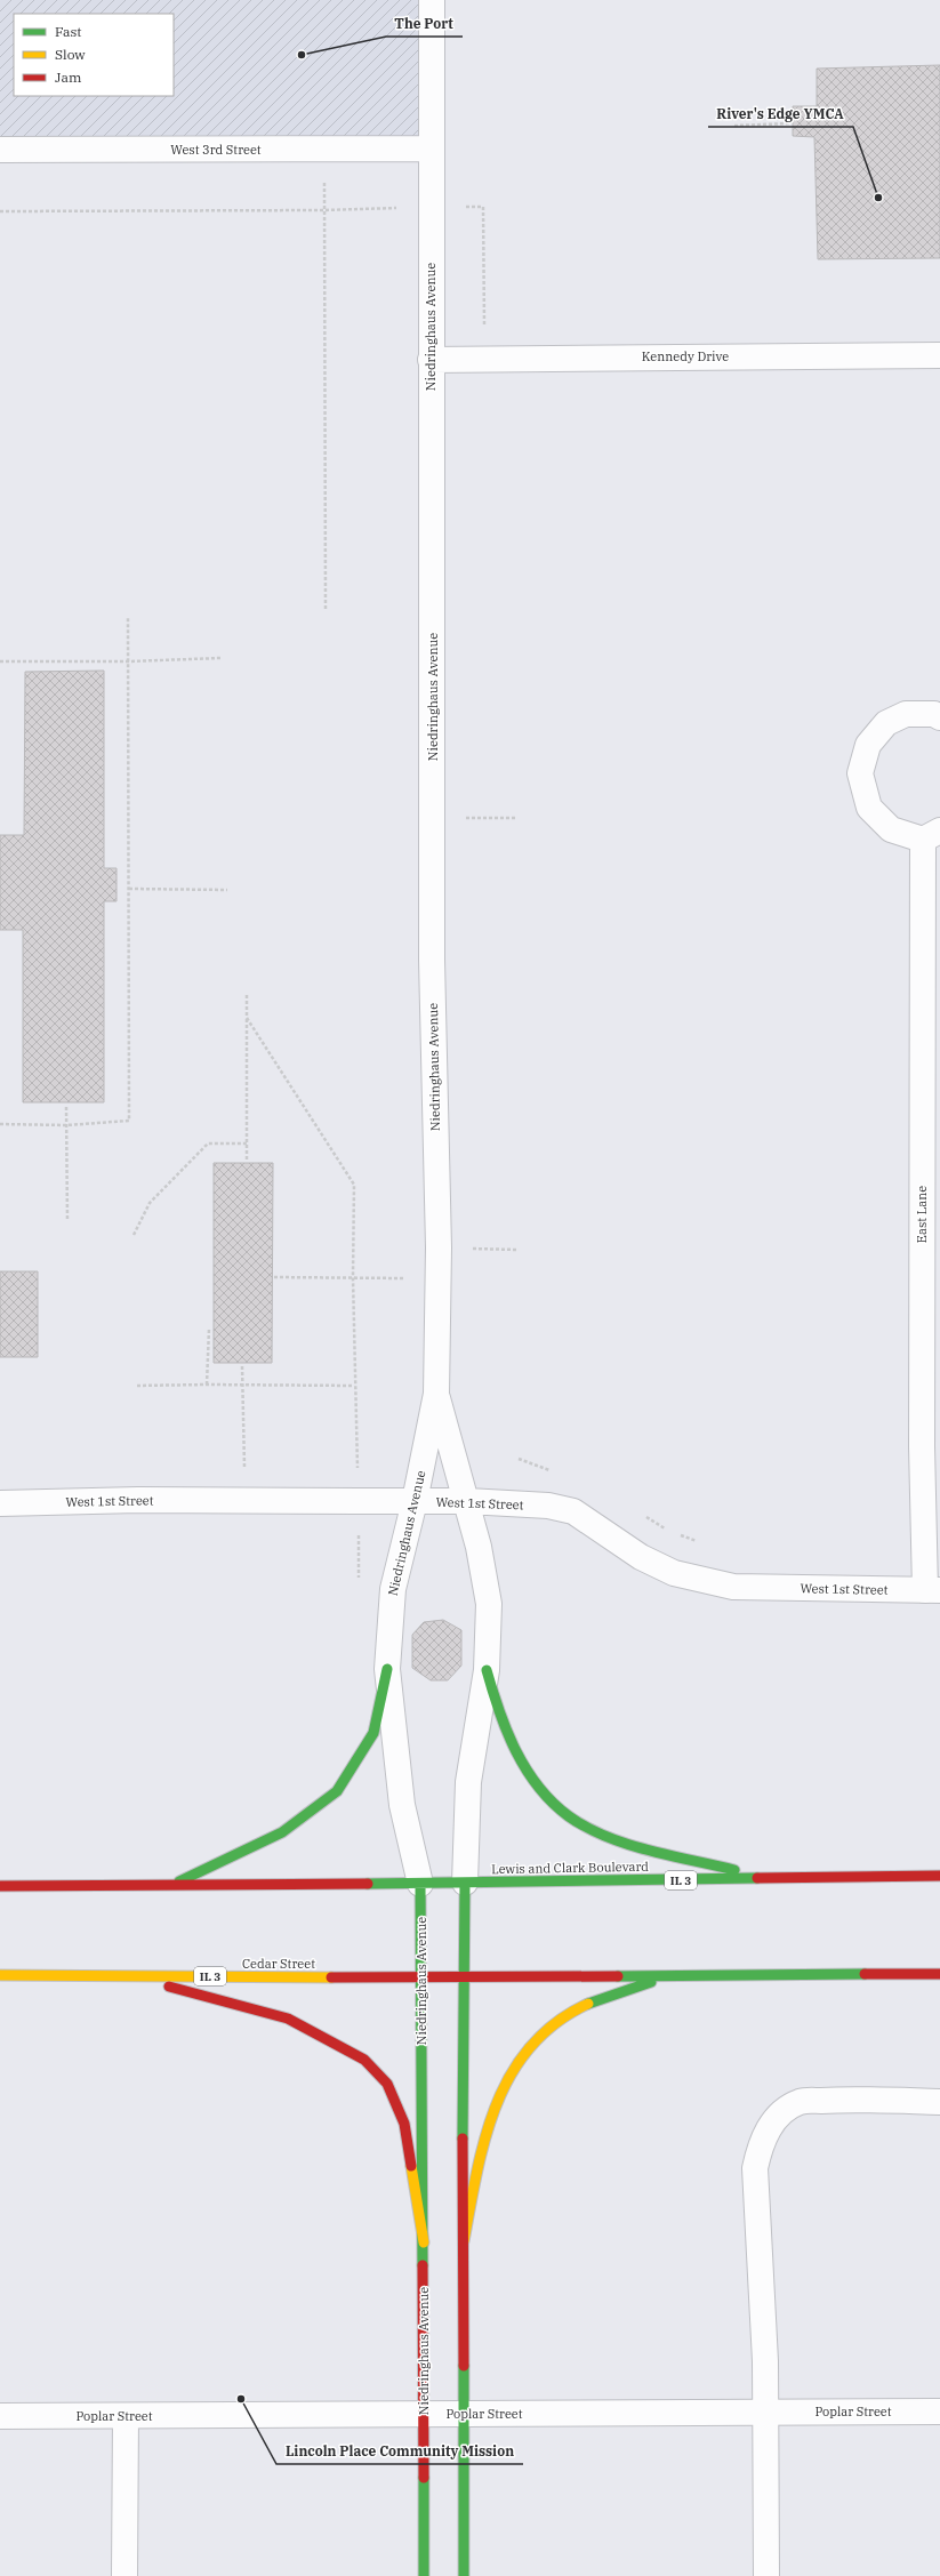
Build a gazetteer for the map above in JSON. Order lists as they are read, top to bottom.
{
  "streets": {
    "main road": [
      "Niedringhaus Avenue",
      "Lewis and Clark Boulevard",
      "IL 3",
      "Cedar Street"
    ],
    "street": [
      "West 3rd Street",
      "Kennedy Drive",
      "East Lane",
      "West 1st Street",
      "Poplar Street"
    ]
  },
  "crossings": [
    ["West 3rd Street", "Niedringhaus Avenue"],
    ["Niedringhaus Avenue", "Kennedy Drive"],
    ["Niedringhaus Avenue", "West 1st Street"],
    ["Niedringhaus Avenue", "Lewis and Clark Boulevard"],
    ["Niedringhaus Avenue", "IL 3"],
    ["Niedringhaus Avenue", "Cedar Street"],
    ["Niedringhaus Avenue", "Poplar Street"],
    ["East Lane", "West 1st Street"],
    ["Lewis and Clark Boulevard", "IL 3"],
    ["IL 3", "Cedar Street"]
  ],
  "places": ["The Port", "River's Edge YMCA", "Lincoln Place Community Mission"],
  "legend": ["Fast", "Slow", "Jam"]
}
